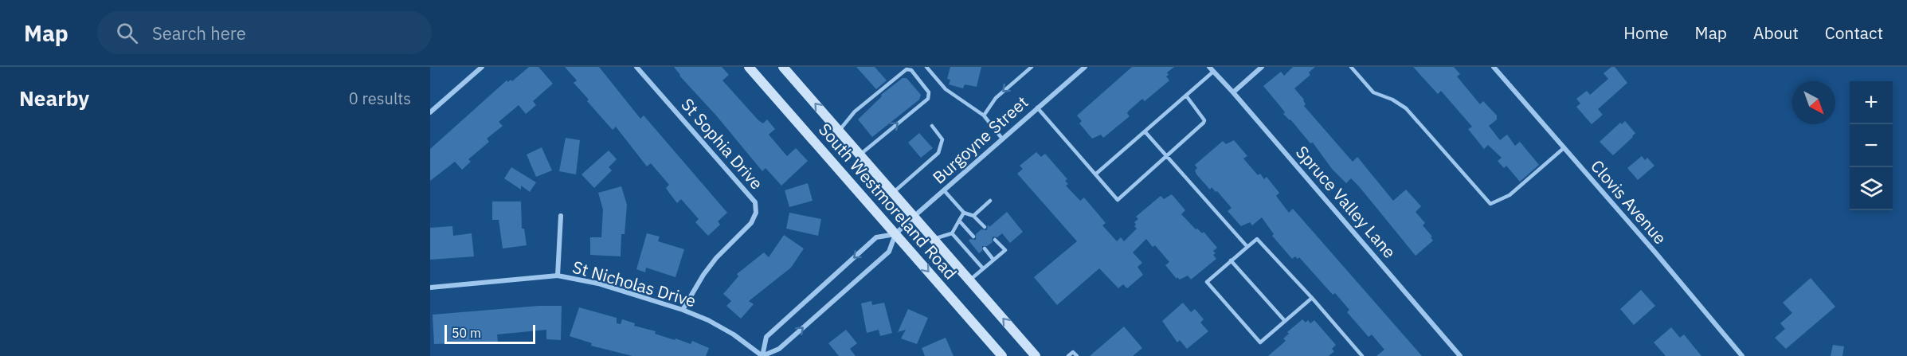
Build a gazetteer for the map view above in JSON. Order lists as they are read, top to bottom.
{
  "streets": {
    "main road": ["South Westmoreland Road"],
    "street": [
      "Burgoyne Street",
      "St Sophia Drive",
      "Spruce Valley Lane",
      "Clovis Avenue",
      "St Nicholas Drive"
    ]
  },
  "crossings": [
    ["Burgoyne Street", "South Westmoreland Road"],
    ["Burgoyne Street", "St Nicholas Drive"],
    ["St Sophia Drive", "St Nicholas Drive"]
  ],
  "scale_bar": "50 m",
  "north": "bottom right",
  "page": {
    "header": "Map",
    "search": "Search here",
    "nav": [
      "Home",
      "Map",
      "About",
      "Contact"
    ],
    "heading": ["Nearby", "0 results"],
    "map_buttons": ["+", "−"],
    "scale": "50 m"
  }
}
